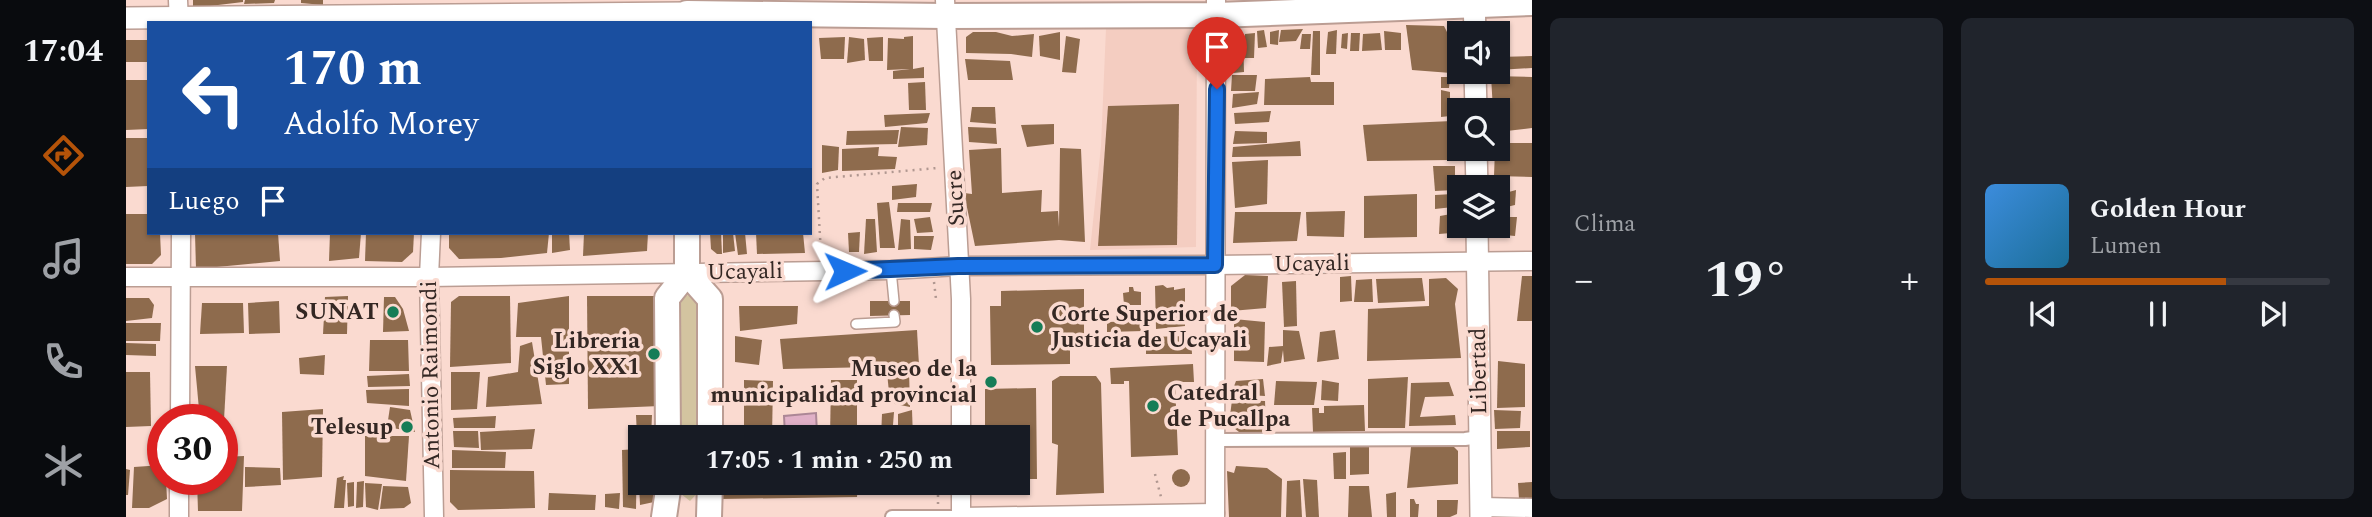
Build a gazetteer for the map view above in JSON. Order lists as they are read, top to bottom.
{
  "streets": {
    "street": [
      "Sucre",
      "Ucayali",
      "Libertad",
      "Antonio Raimondi"
    ]
  },
  "crossings": [
    ["Sucre", "Ucayali"],
    ["Ucayali", "Libertad"],
    ["Ucayali", "Antonio Raimondi"]
  ],
  "places": [
    "SUNAT",
    "Corte Superior de Justicia de Ucayali",
    "Libreria Siglo XX1",
    "Museo de la municipalidad provincial",
    "Catedral de Pucallpa",
    "Telesup"
  ],
  "page": {
    "tabs": "17:04",
    "tile": "Clima",
    "turn": ["170 m", "Adolfo Morey"],
    "then": "Luego",
    "song": ["Golden Hour", "Lumen"],
    "heat": ["−", "19°", "+"],
    "limit": "30",
    "trip": "17:05 · 1 min · 250 m"
  }
}
